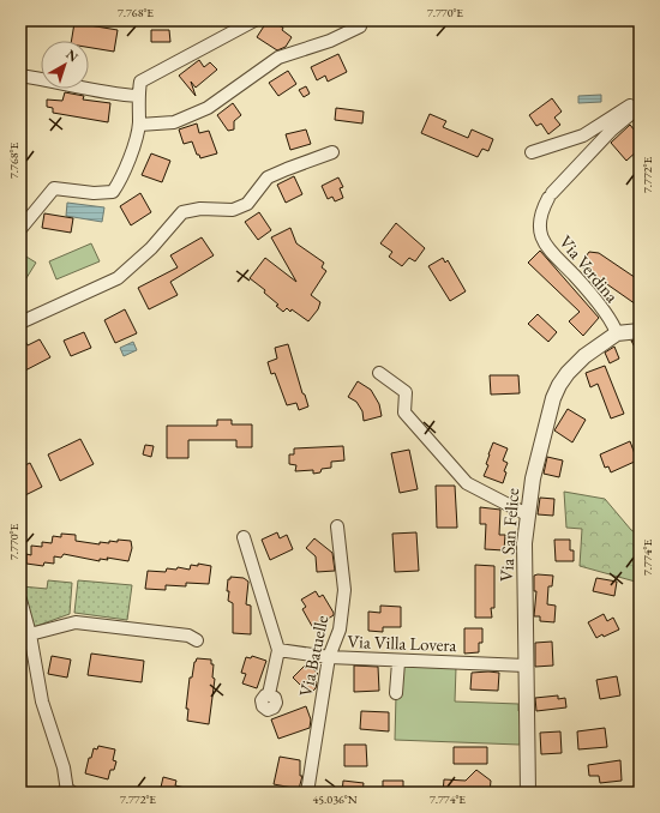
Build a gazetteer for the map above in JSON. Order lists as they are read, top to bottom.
{
  "streets": {
    "street": [
      "Via Verdina",
      "Via San Felice",
      "Via Villa Lovera",
      "Via Batuelle"
    ]
  },
  "crossings": [
    ["Via Verdina", "Via San Felice"],
    ["Via San Felice", "Via Villa Lovera"],
    ["Via Villa Lovera", "Via Batuelle"]
  ],
  "north": "top right",
  "coordinates": [
    "7.768°E",
    "7.770°E",
    "7.772°E",
    "7.774°E",
    "45.036°N"
  ]
}
